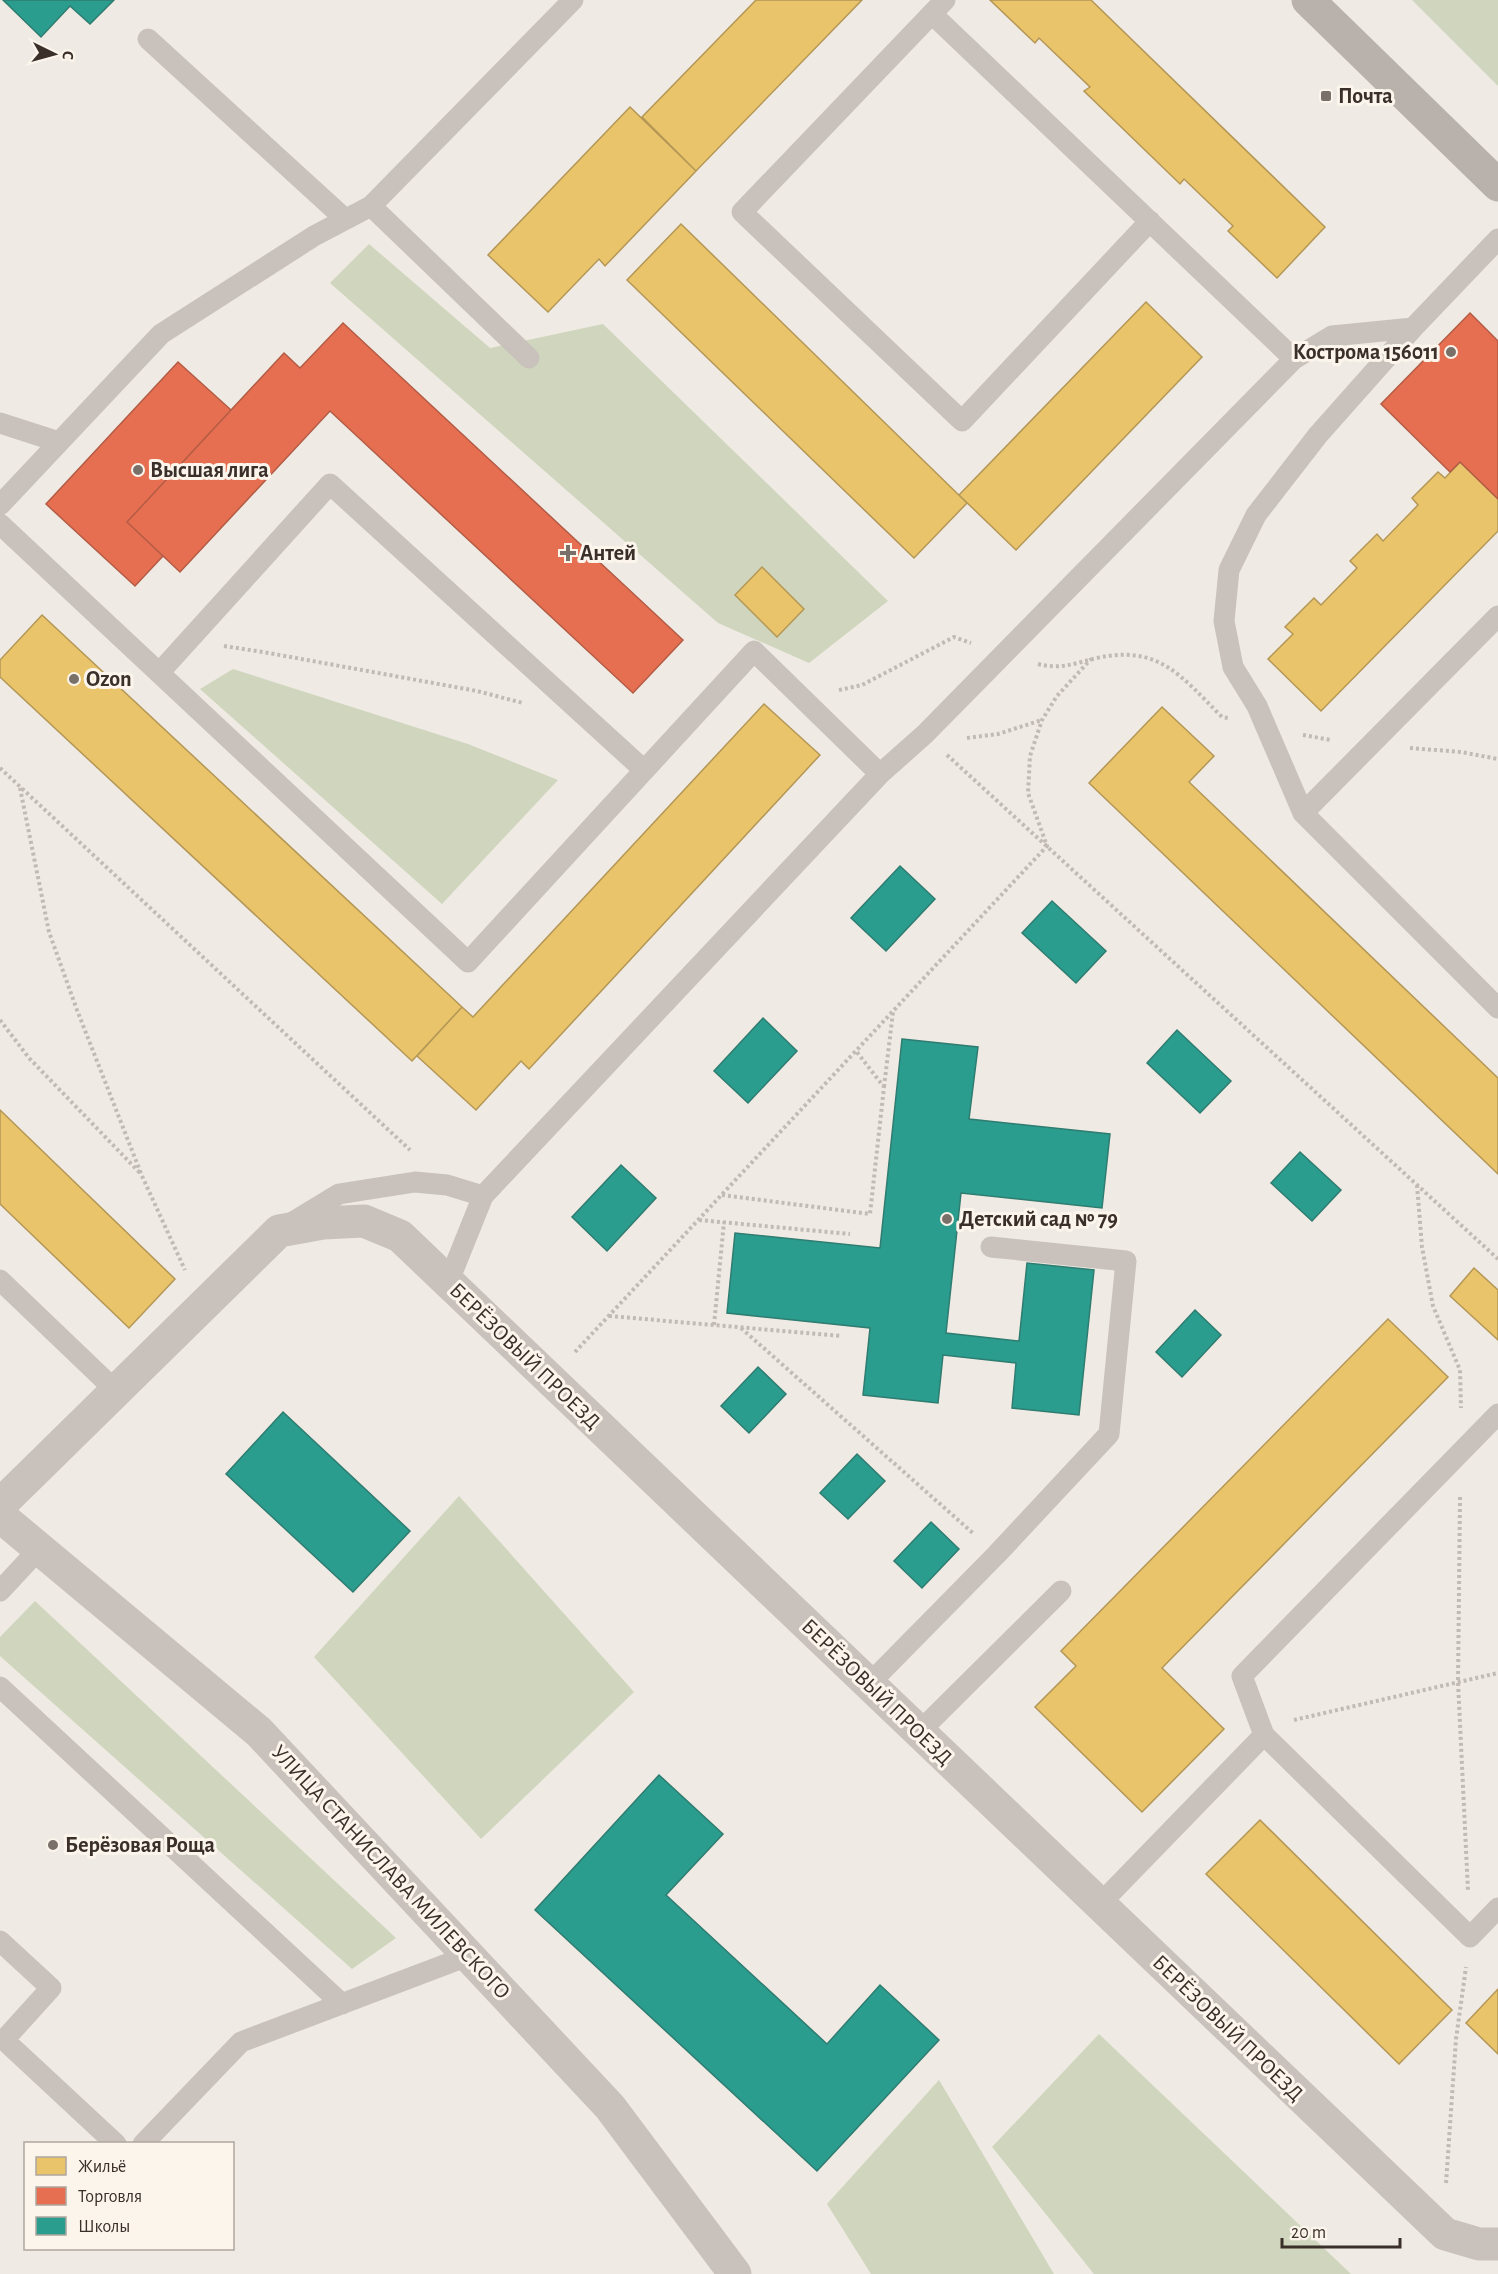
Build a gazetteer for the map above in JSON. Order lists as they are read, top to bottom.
{
  "streets": {
    "street": ["БЕРЁЗОВЫЙ ПРОЕЗД", "УЛИЦА СТАНИСЛАВА МИЛЕВСКОГО"]
  },
  "places": {
    "transit": ["Почта"],
    "other": [
      "Кострома 156011",
      "Высшая лига",
      "Ozon",
      "Детский сад № 79",
      "Берёзовая Роща"
    ],
    "health": ["Антей"]
  },
  "legend": ["Жильё", "Торговля", "Школы"],
  "scale_bar": "20 m",
  "north": "right"
}
